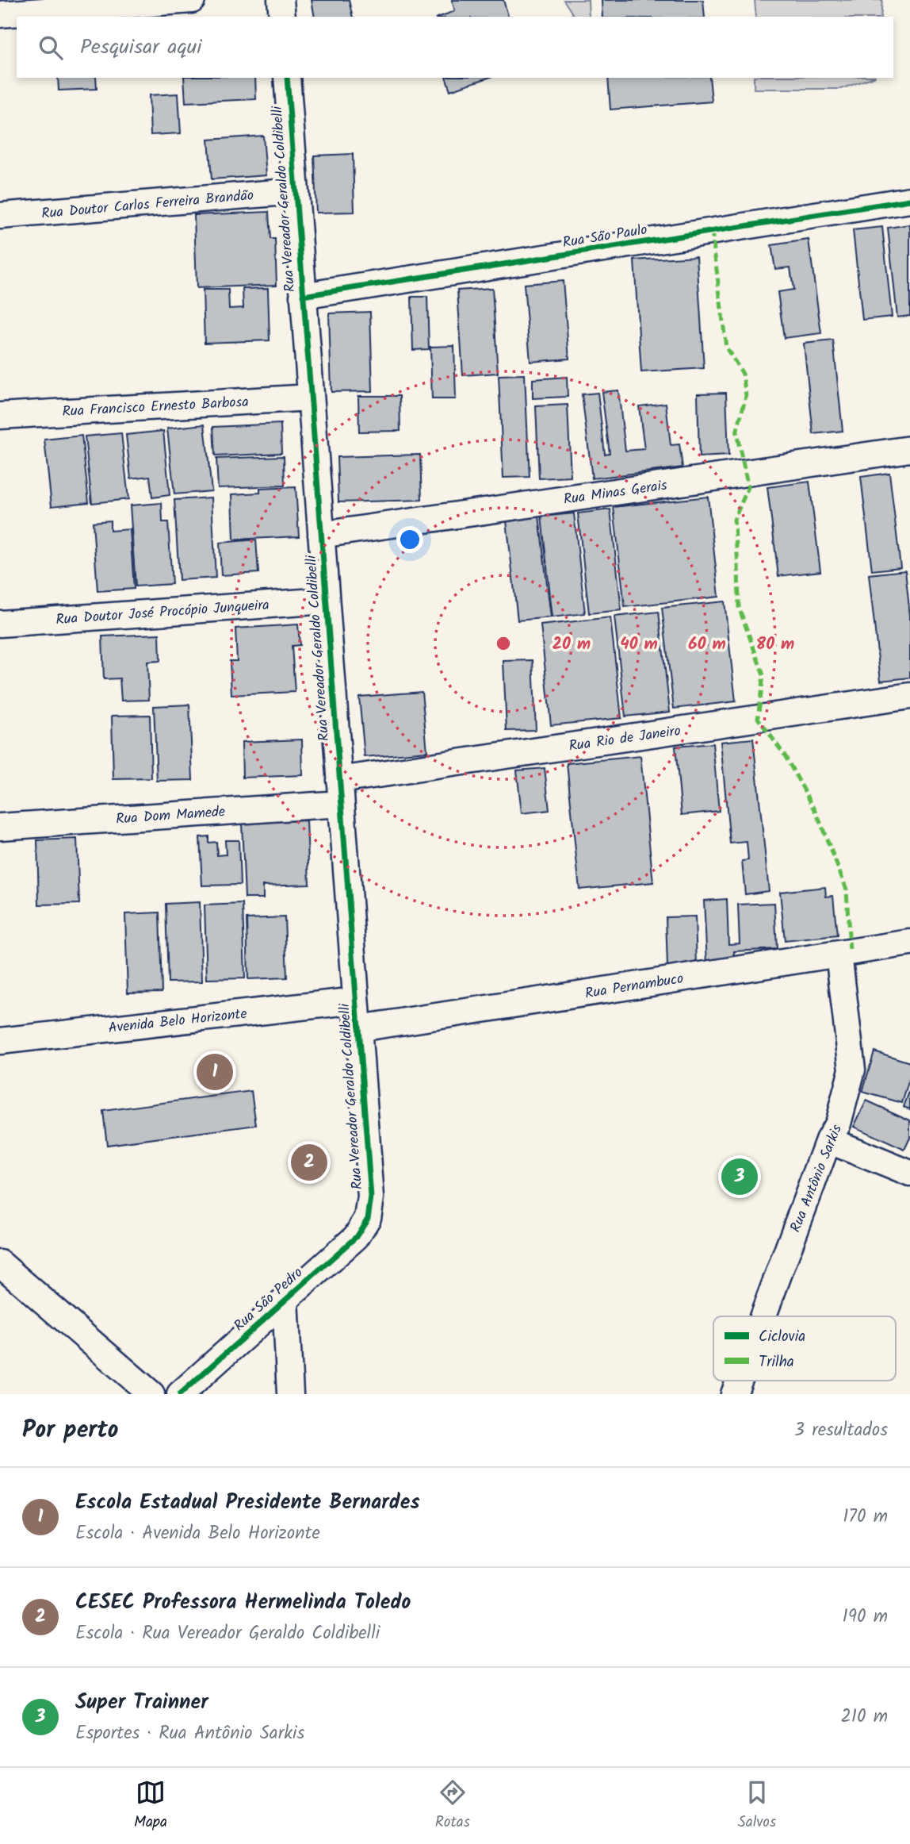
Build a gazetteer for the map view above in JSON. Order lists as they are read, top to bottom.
{
  "streets": {
    "street": [
      "Rua Vereador Geraldo Coldibelli",
      "Rua Doutor Carlos Ferreira Brandão",
      "Rua São Paulo",
      "Rua Francisco Ernesto Barbosa",
      "Rua Minas Gerais",
      "Rua Doutor José Procópio Junqueira",
      "Rua Rio de Janeiro",
      "Rua Dom Mamede",
      "Rua Pernambuco",
      "Avenida Belo Horizonte",
      "Rua Antônio Sarkis",
      "Rua São Pedro"
    ]
  },
  "crossings": [
    ["Rua Vereador Geraldo Coldibelli", "Rua Doutor Carlos Ferreira Brandão"],
    ["Rua Vereador Geraldo Coldibelli", "Rua São Paulo"],
    ["Rua Vereador Geraldo Coldibelli", "Rua Francisco Ernesto Barbosa"],
    ["Rua Vereador Geraldo Coldibelli", "Rua Minas Gerais"],
    ["Rua Vereador Geraldo Coldibelli", "Rua Doutor José Procópio Junqueira"],
    ["Rua Vereador Geraldo Coldibelli", "Rua Rio de Janeiro"],
    ["Rua Vereador Geraldo Coldibelli", "Rua Dom Mamede"],
    ["Rua Vereador Geraldo Coldibelli", "Rua Pernambuco"],
    ["Rua Vereador Geraldo Coldibelli", "Avenida Belo Horizonte"],
    ["Rua Vereador Geraldo Coldibelli", "Rua São Pedro"],
    ["Rua Rio de Janeiro", "Rua Dom Mamede"],
    ["Rua Pernambuco", "Rua Antônio Sarkis"]
  ],
  "legend": ["Ciclovia", "Trilha"],
  "page": {
    "search": "Pesquisar aqui",
    "pins": ["1", "2", "3"],
    "heading": ["Por perto", "3 resultados"],
    "list": [
      {
        "mark": "1",
        "name": "Escola Estadual Presidente Bernardes",
        "note": "Escola · Avenida Belo Horizonte",
        "value": "170 m"
      },
      {
        "mark": "2",
        "name": "CESEC Professora Hermelinda Toledo",
        "note": "Escola · Rua Vereador Geraldo Coldibelli",
        "value": "190 m"
      },
      {
        "mark": "3",
        "name": "Super Trainner",
        "note": "Esportes · Rua Antônio Sarkis",
        "value": "210 m"
      }
    ],
    "nav": ["Mapa", "Rotas", "Salvos"]
  },
  "rings": [
    "20 m",
    "40 m",
    "60 m",
    "80 m"
  ]
}
